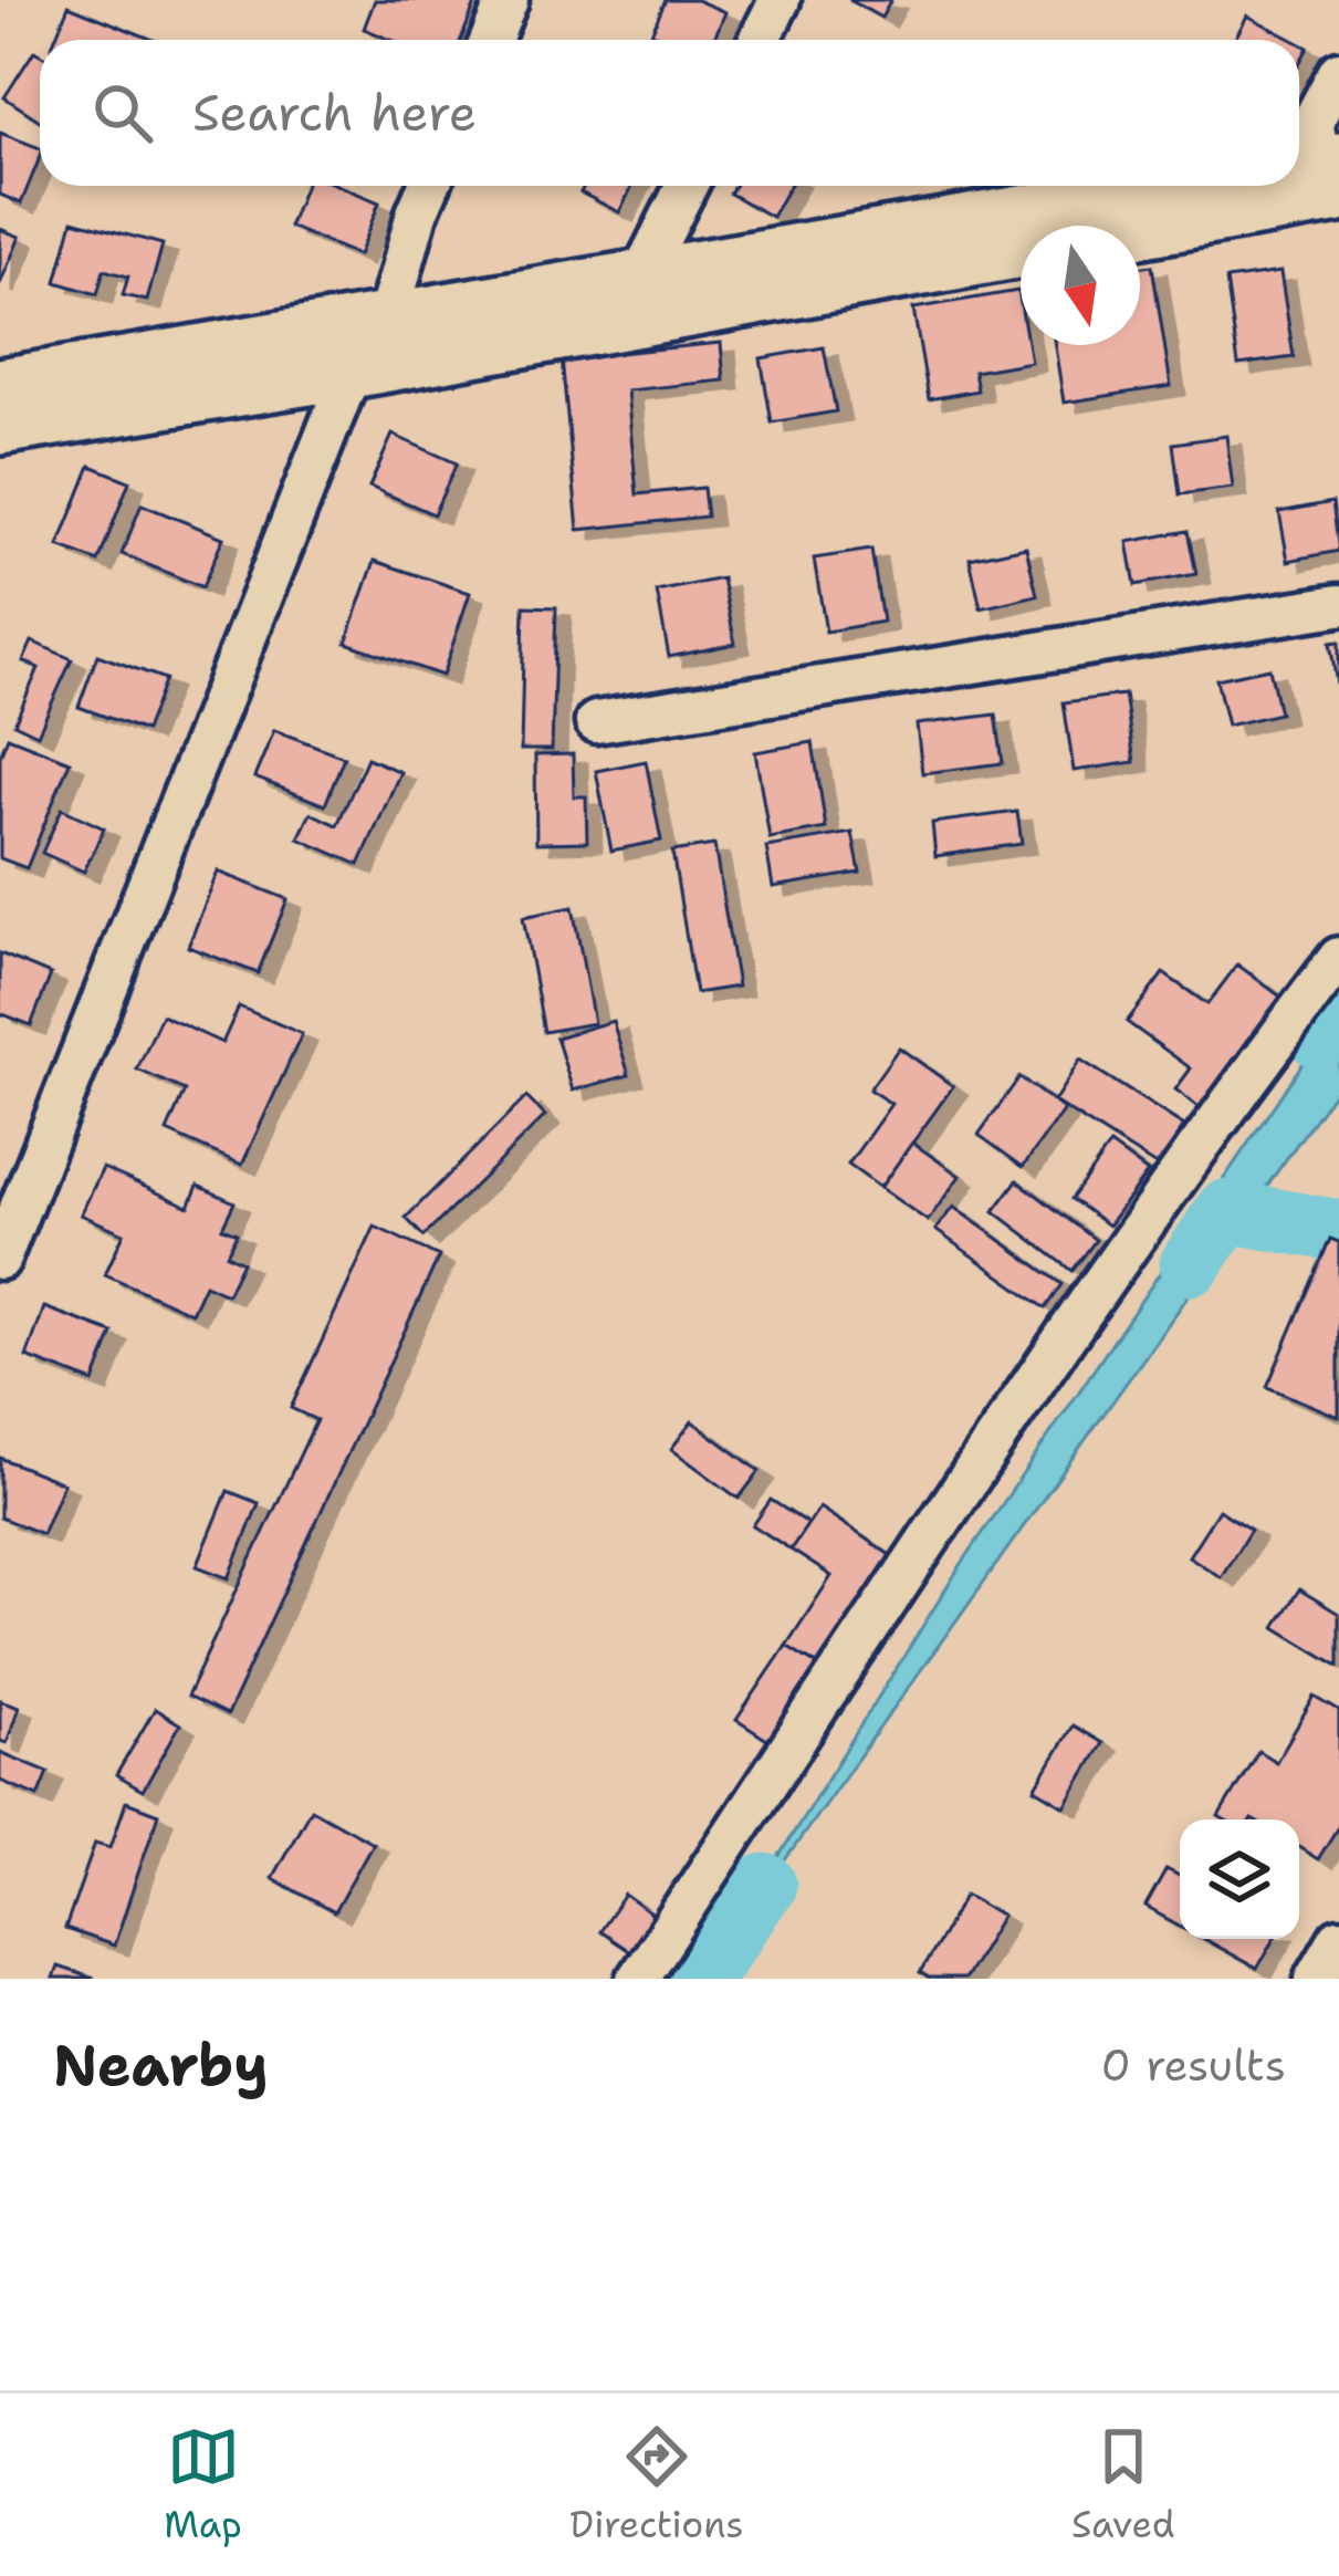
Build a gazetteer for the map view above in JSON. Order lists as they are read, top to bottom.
{
  "north": "bottom",
  "page": {
    "search": "Search here",
    "heading": ["Nearby", "0 results"],
    "nav": ["Map", "Directions", "Saved"]
  }
}
